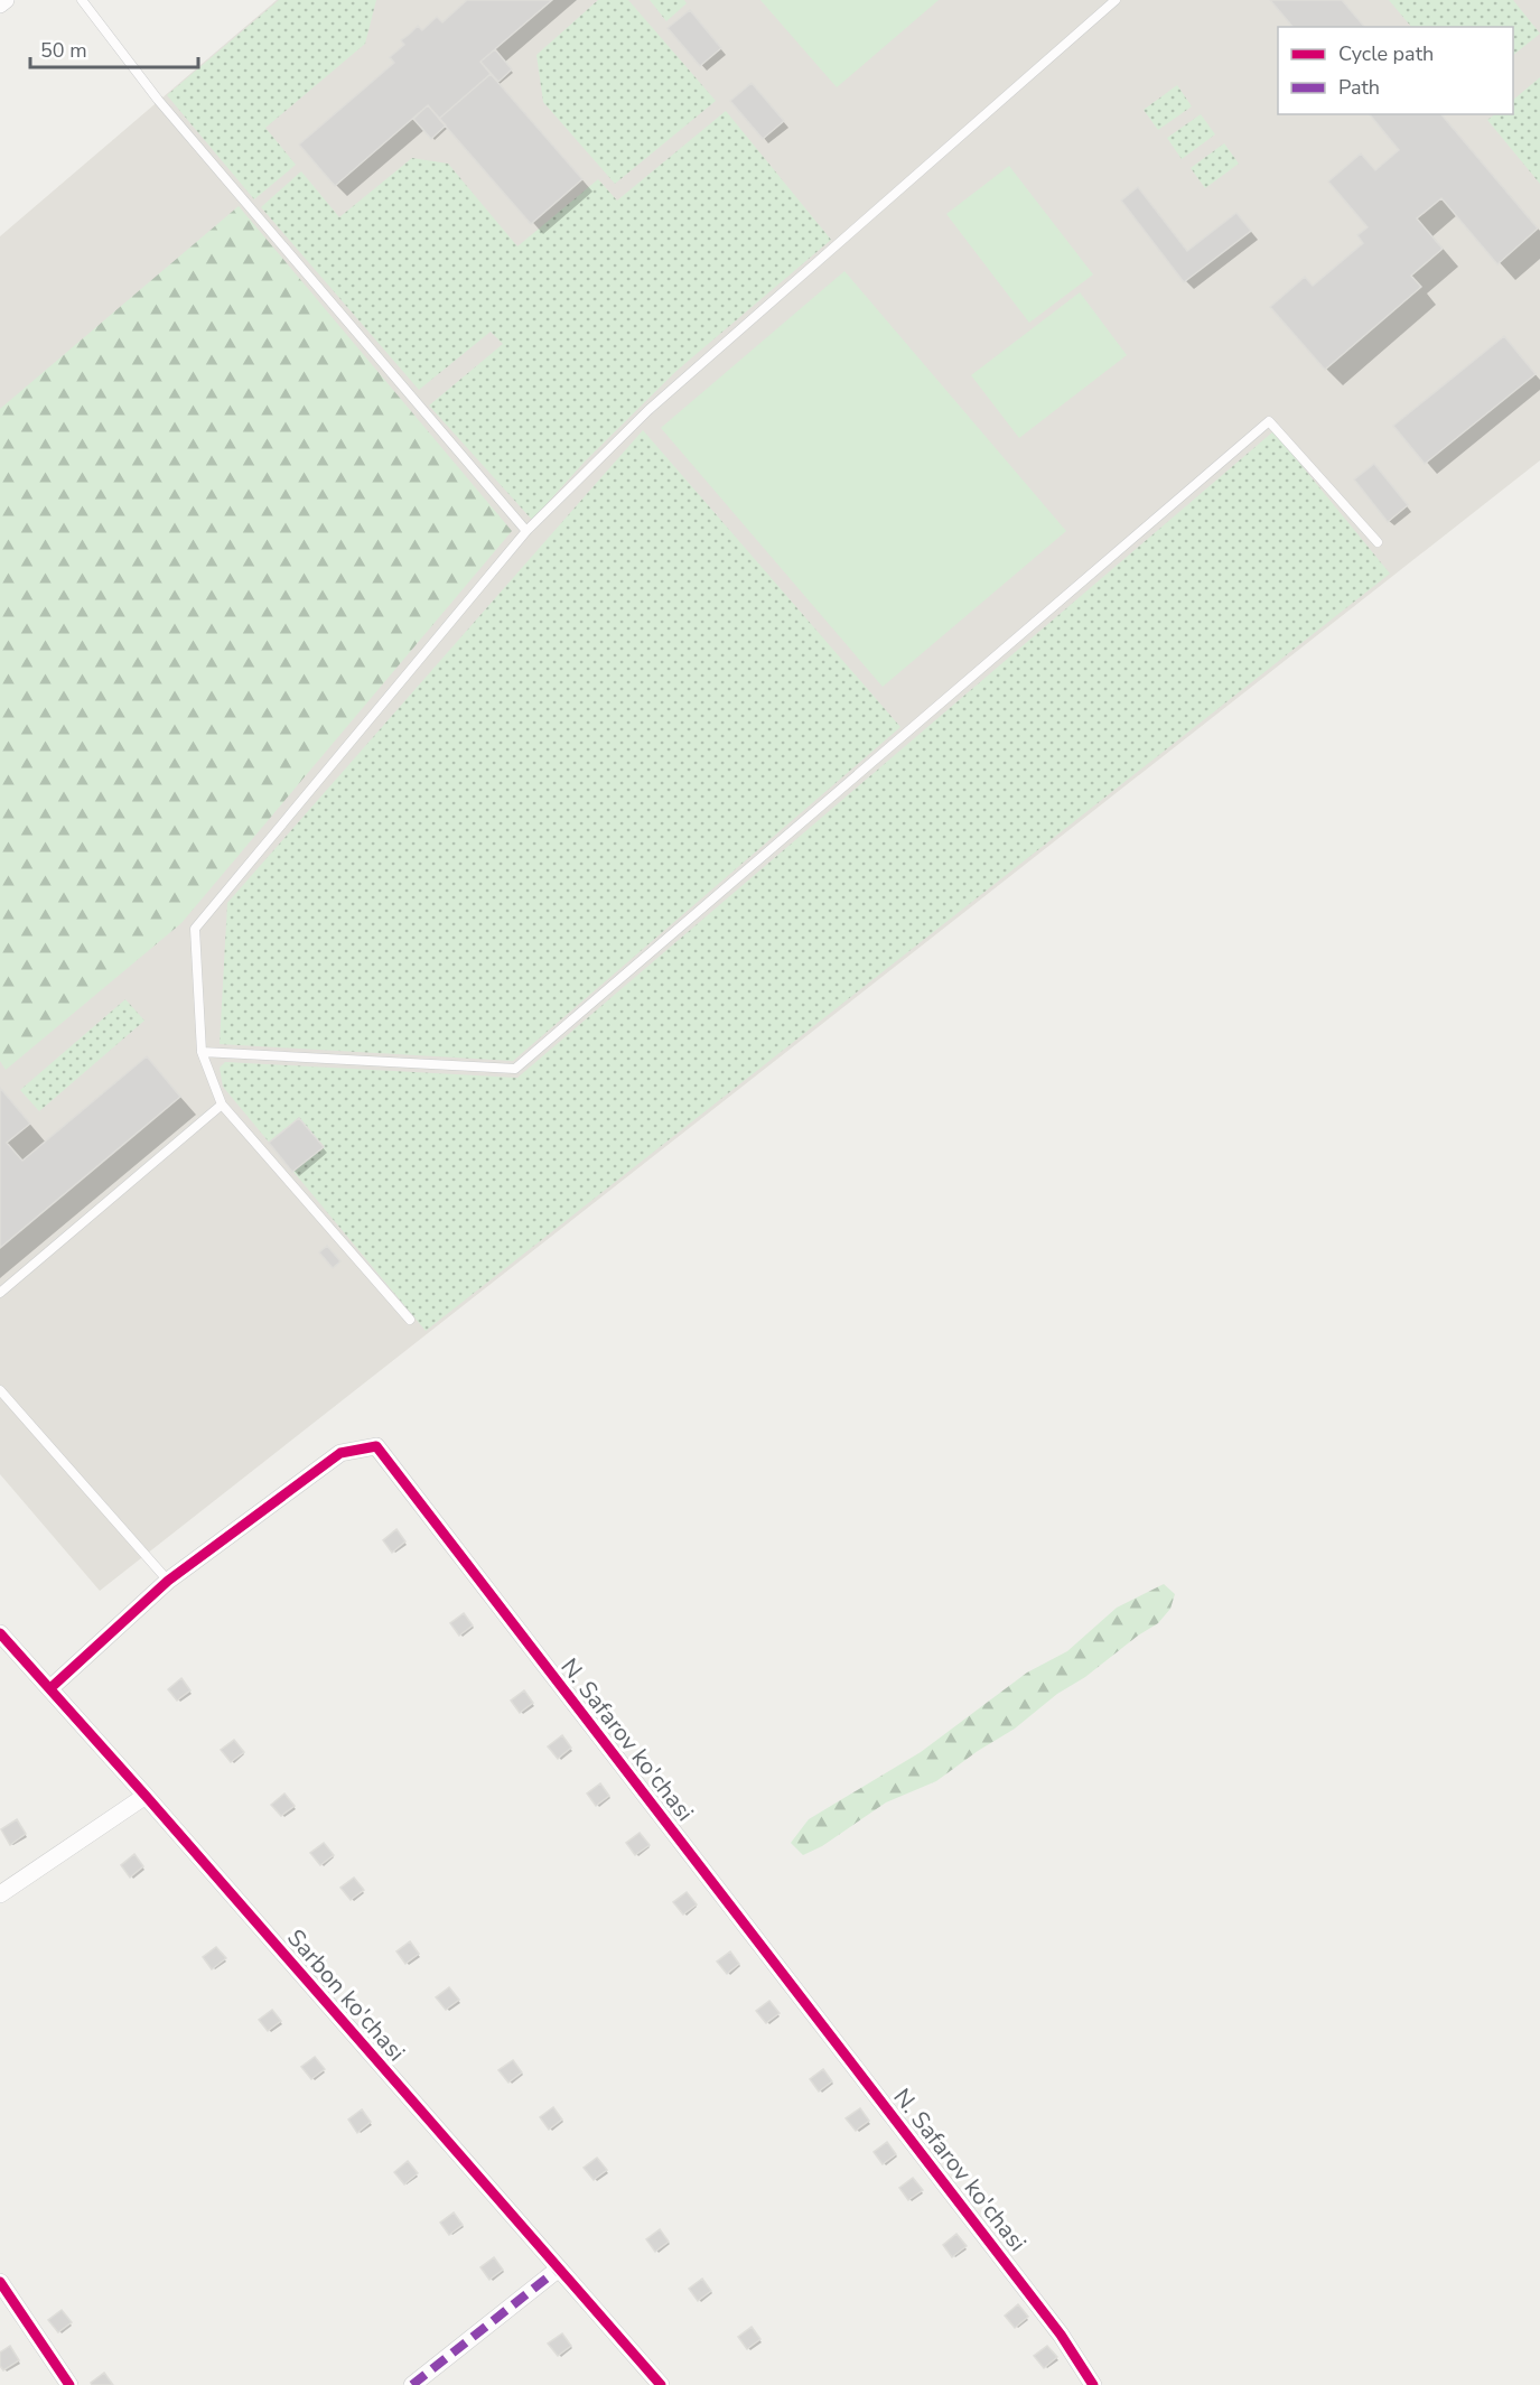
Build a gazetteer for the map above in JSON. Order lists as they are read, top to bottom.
{
  "streets": {
    "street": ["N. Safarov ko'chasi", "Sarbon ko'chasi"]
  },
  "crossings": [
    ["N. Safarov ko'chasi", "Sarbon ko'chasi"]
  ],
  "legend": ["Cycle path", "Path"],
  "scale_bar": "50 m"
}
